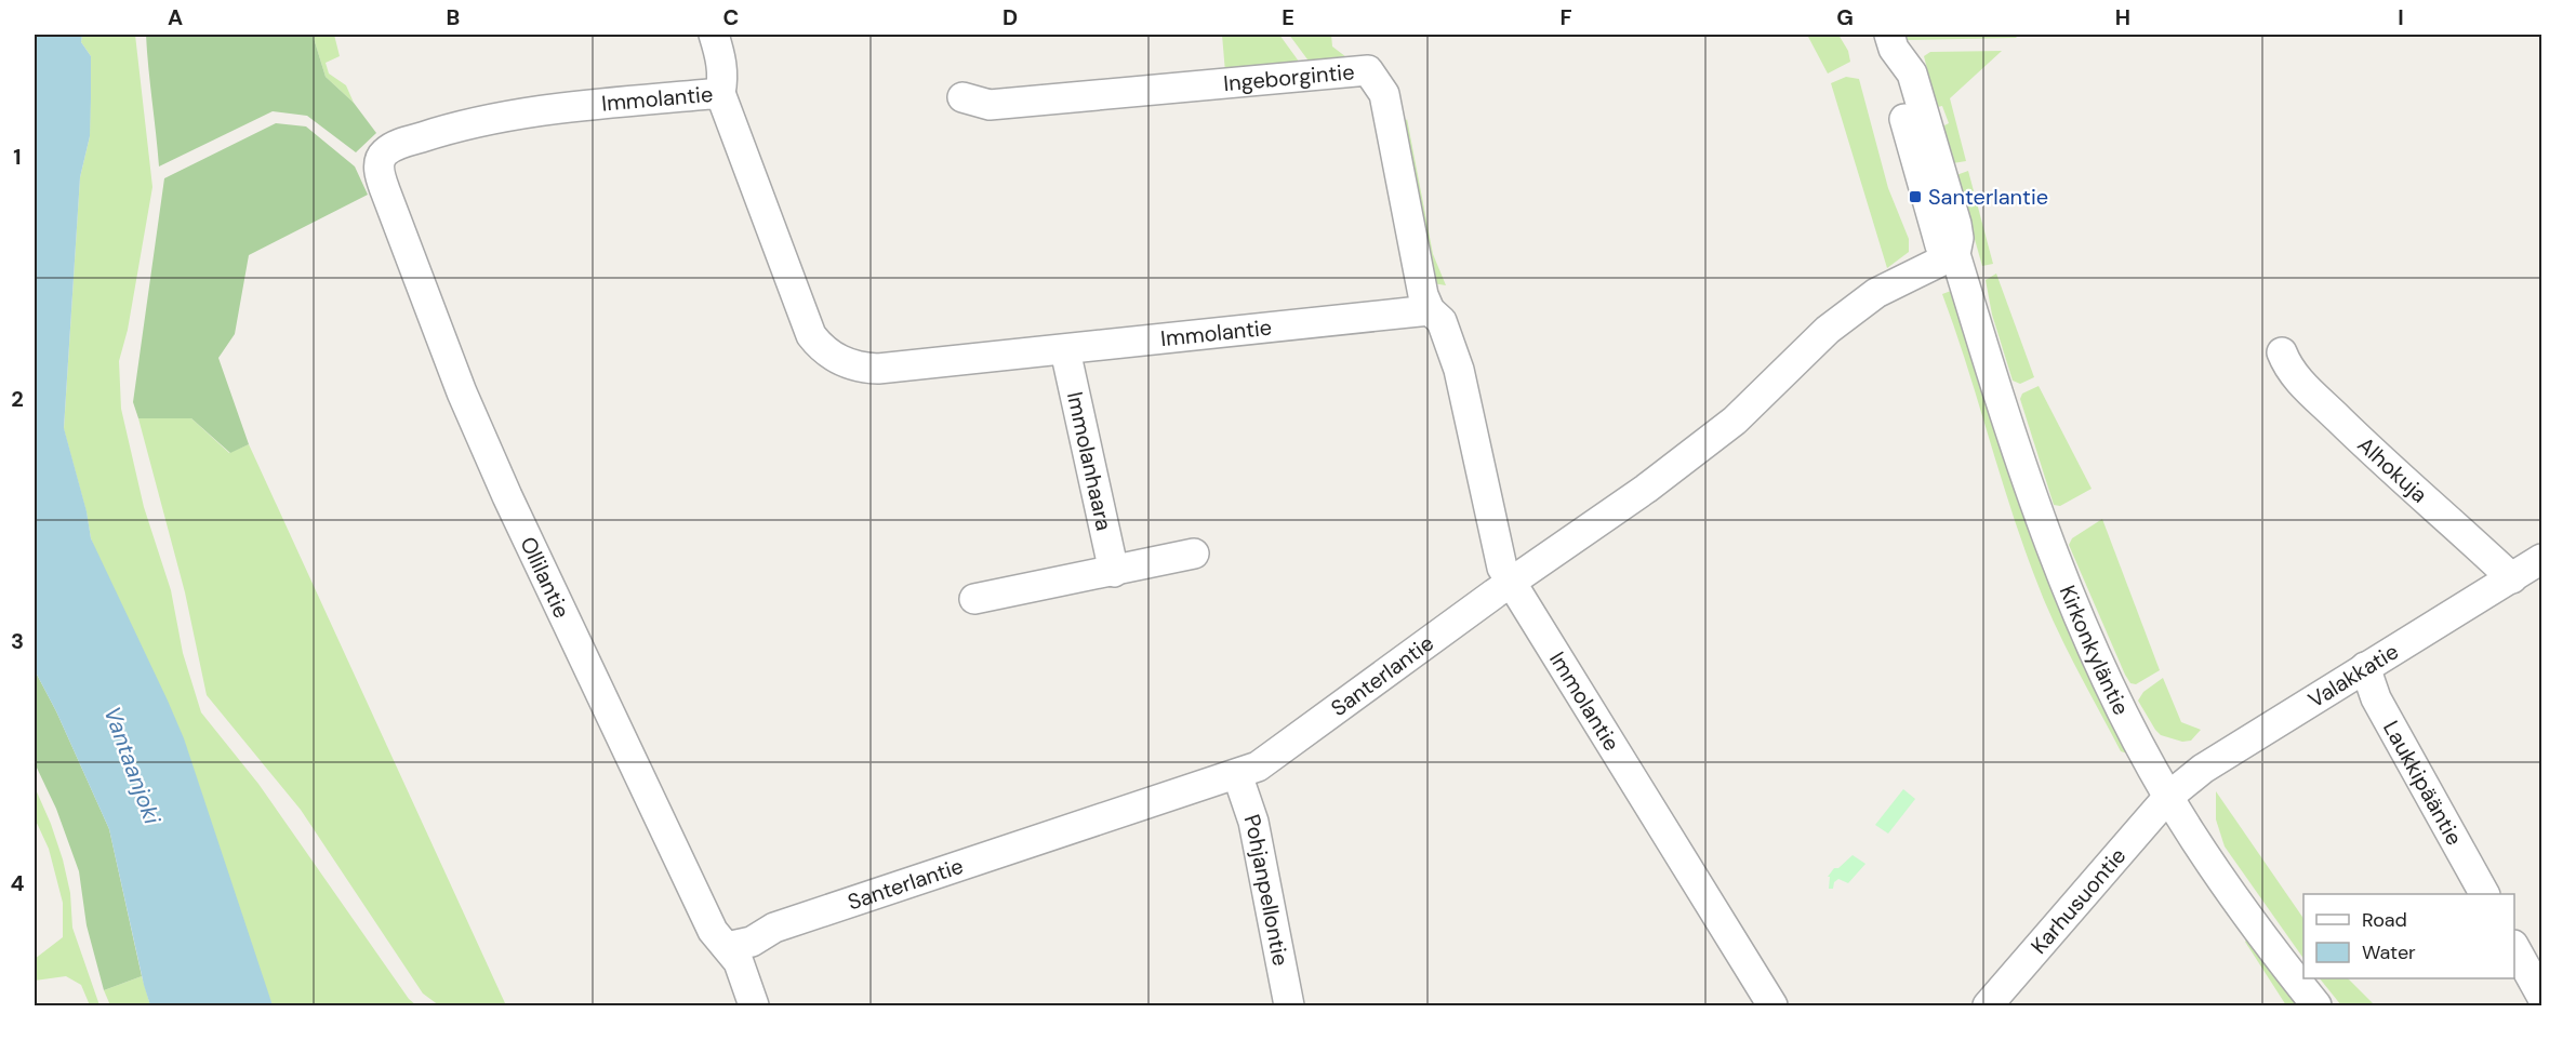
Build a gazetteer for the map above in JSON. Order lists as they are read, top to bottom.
{
  "streets": {
    "street": [
      "Ingeborgintie",
      "Immolantie",
      "Immolanhaara",
      "Alhokuja",
      "Ollilantie",
      "Kirkonkyläntie",
      "Valakkatie",
      "Santerlantie",
      "Laukkipääntie",
      "Pohjanpellontie",
      "Karhusuontie"
    ]
  },
  "crossings": [
    ["Ingeborgintie", "Immolantie"],
    ["Immolantie", "Immolanhaara"],
    ["Immolantie", "Ollilantie"],
    ["Immolantie", "Santerlantie"],
    ["Alhokuja", "Valakkatie"],
    ["Ollilantie", "Santerlantie"],
    ["Kirkonkyläntie", "Valakkatie"],
    ["Kirkonkyläntie", "Santerlantie"],
    ["Kirkonkyläntie", "Karhusuontie"],
    ["Valakkatie", "Laukkipääntie"],
    ["Valakkatie", "Karhusuontie"],
    ["Santerlantie", "Pohjanpellontie"]
  ],
  "water": ["Vantaanjoki"],
  "places": {
    "transit": ["Santerlantie"]
  },
  "legend": ["Road", "Water"],
  "grid": {
    "columns": [
      "A",
      "B",
      "C",
      "D",
      "E",
      "F",
      "G",
      "H",
      "I"
    ],
    "rows": [
      "1",
      "2",
      "3",
      "4"
    ]
  }
}
